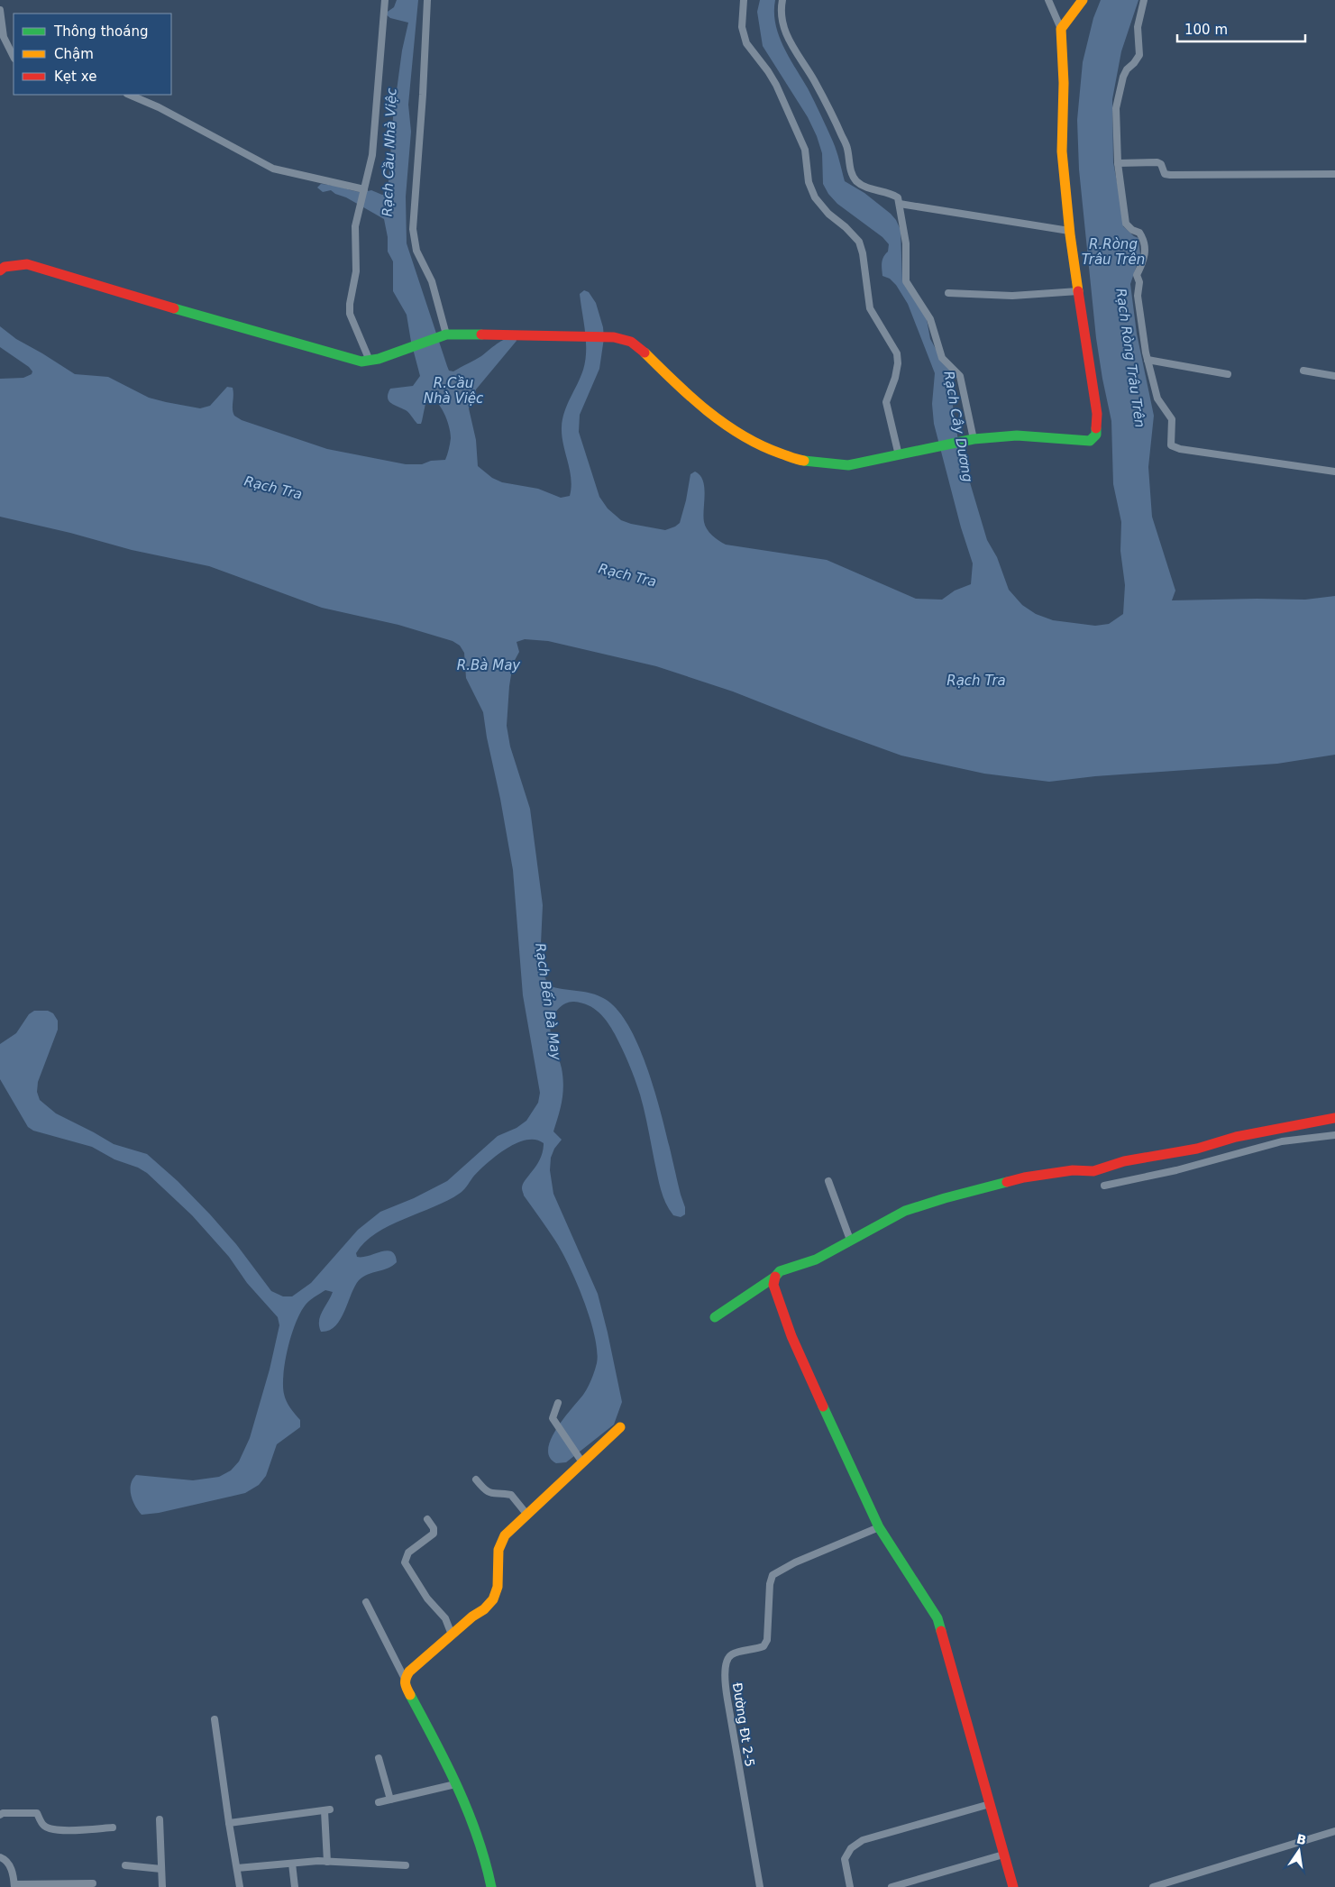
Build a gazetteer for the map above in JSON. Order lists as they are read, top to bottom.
{
  "streets": {
    "street": ["Đường Đt 2-5"]
  },
  "water": [
    "Rạch Cầu Nhà Việc",
    "R.Ròng Trâu Trên",
    "Rạch Ròng Trâu Trên",
    "R.Cầu Nhà Việc",
    "Rạch Cây Dương",
    "Rạch Tra",
    "R.Bà May",
    "Rạch Bến Bà May"
  ],
  "legend": ["Thông thoáng", "Chậm", "Kẹt xe"],
  "scale_bar": "100 m",
  "north": "top"
}
